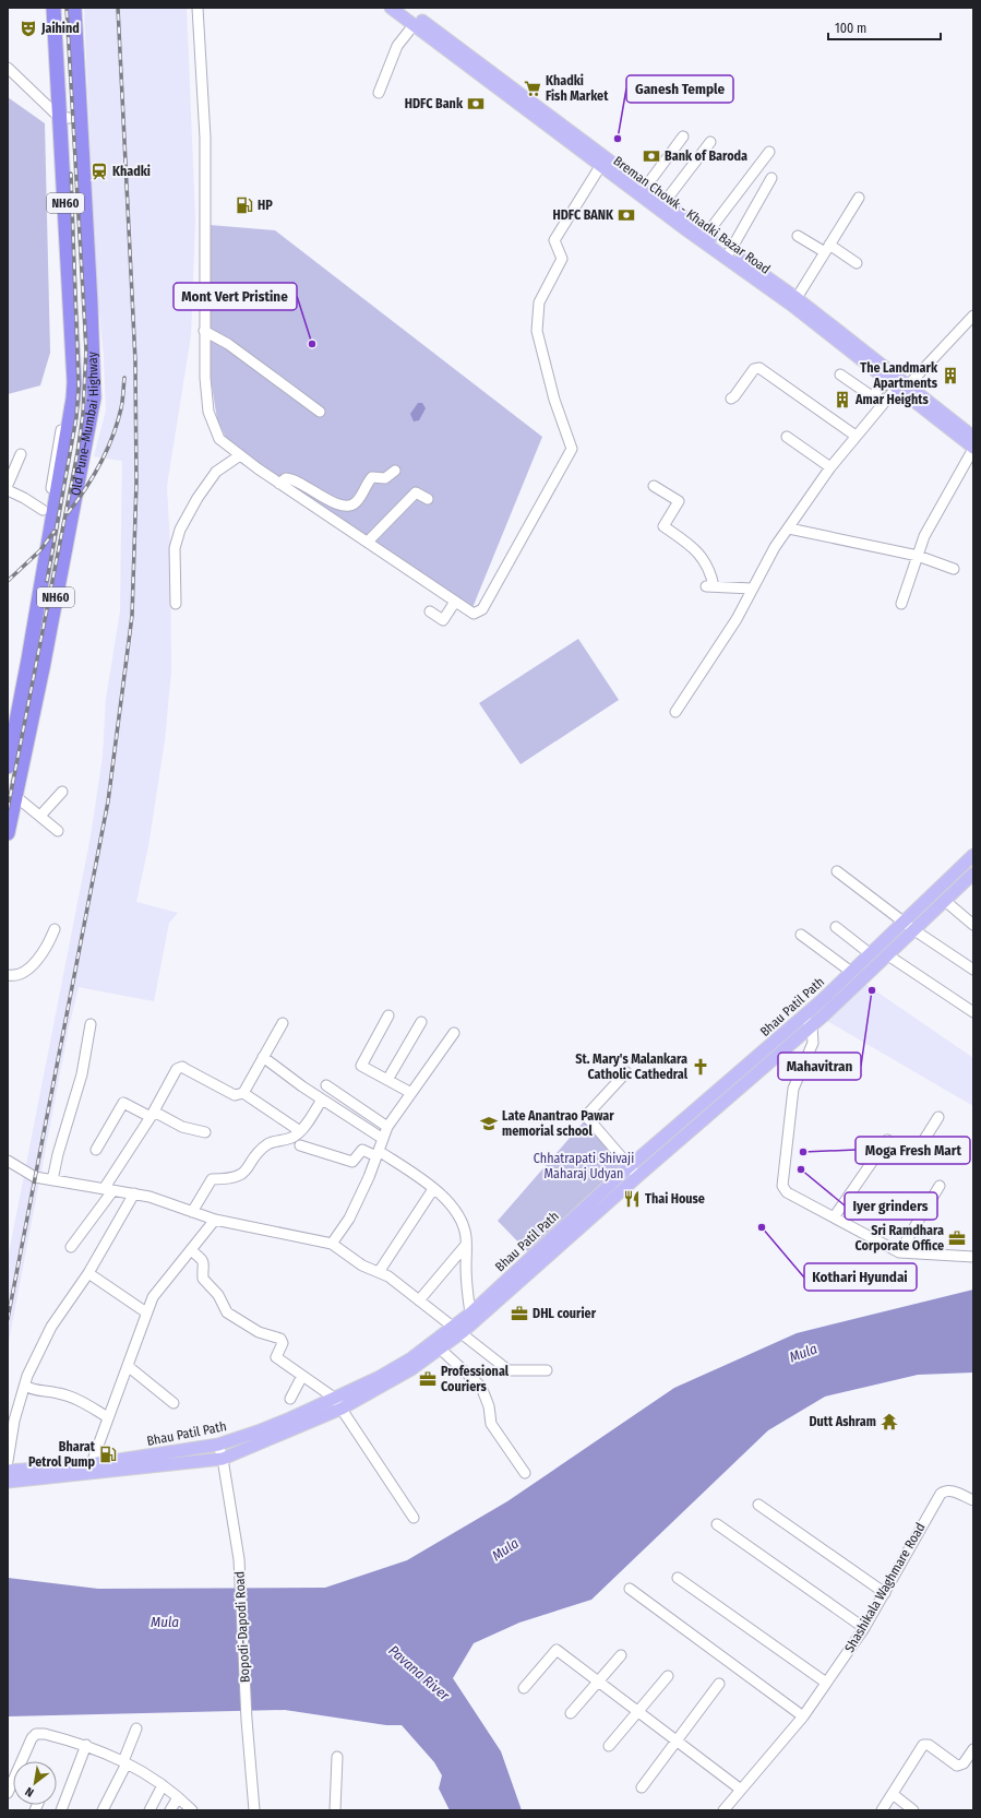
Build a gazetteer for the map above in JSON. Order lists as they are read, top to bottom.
{
  "streets": {
    "highway": ["NH60", "Old Pune–Mumbai Highway"],
    "main road": ["Breman Chowk - Khadki Bazar Road", "Bhau Patil Path"],
    "street": ["Shashikala Waghmare Road", "Bopodi-Dapodi Road"]
  },
  "crossings": [
    ["Bhau Patil Path", "Bopodi-Dapodi Road"]
  ],
  "water": ["Mula", "Pavana River"],
  "parks": ["Chhatrapati Shivaji Maharaj Udyan"],
  "places": {
    "theatre": ["Jaihind"],
    "supermarket": ["Khadki Fish Market"],
    "bank": ["HDFC Bank", "Bank of Baroda", "HDFC BANK"],
    "other": [
      "Ganesh Temple",
      "Mont Vert Pristine",
      "Mahavitran",
      "Moga Fresh Mart",
      "Iyer grinders",
      "Kothari Hyundai"
    ],
    "station": ["Khadki"],
    "fuel station": ["HP", "Bharat Petrol Pump"],
    "building": ["The Landmark Apartments", "Amar Heights"],
    "church": ["St. Mary's Malankara Catholic Cathedral"],
    "school or university": ["Late Anantrao Pawar memorial school"],
    "restaurant": ["Thai House"],
    "office": ["Sri Ramdhara Corporate Office", "DHL courier", "Professional Couriers"],
    "temple": ["Dutt Ashram"]
  },
  "scale_bar": "100 m",
  "north": "bottom left"
}
